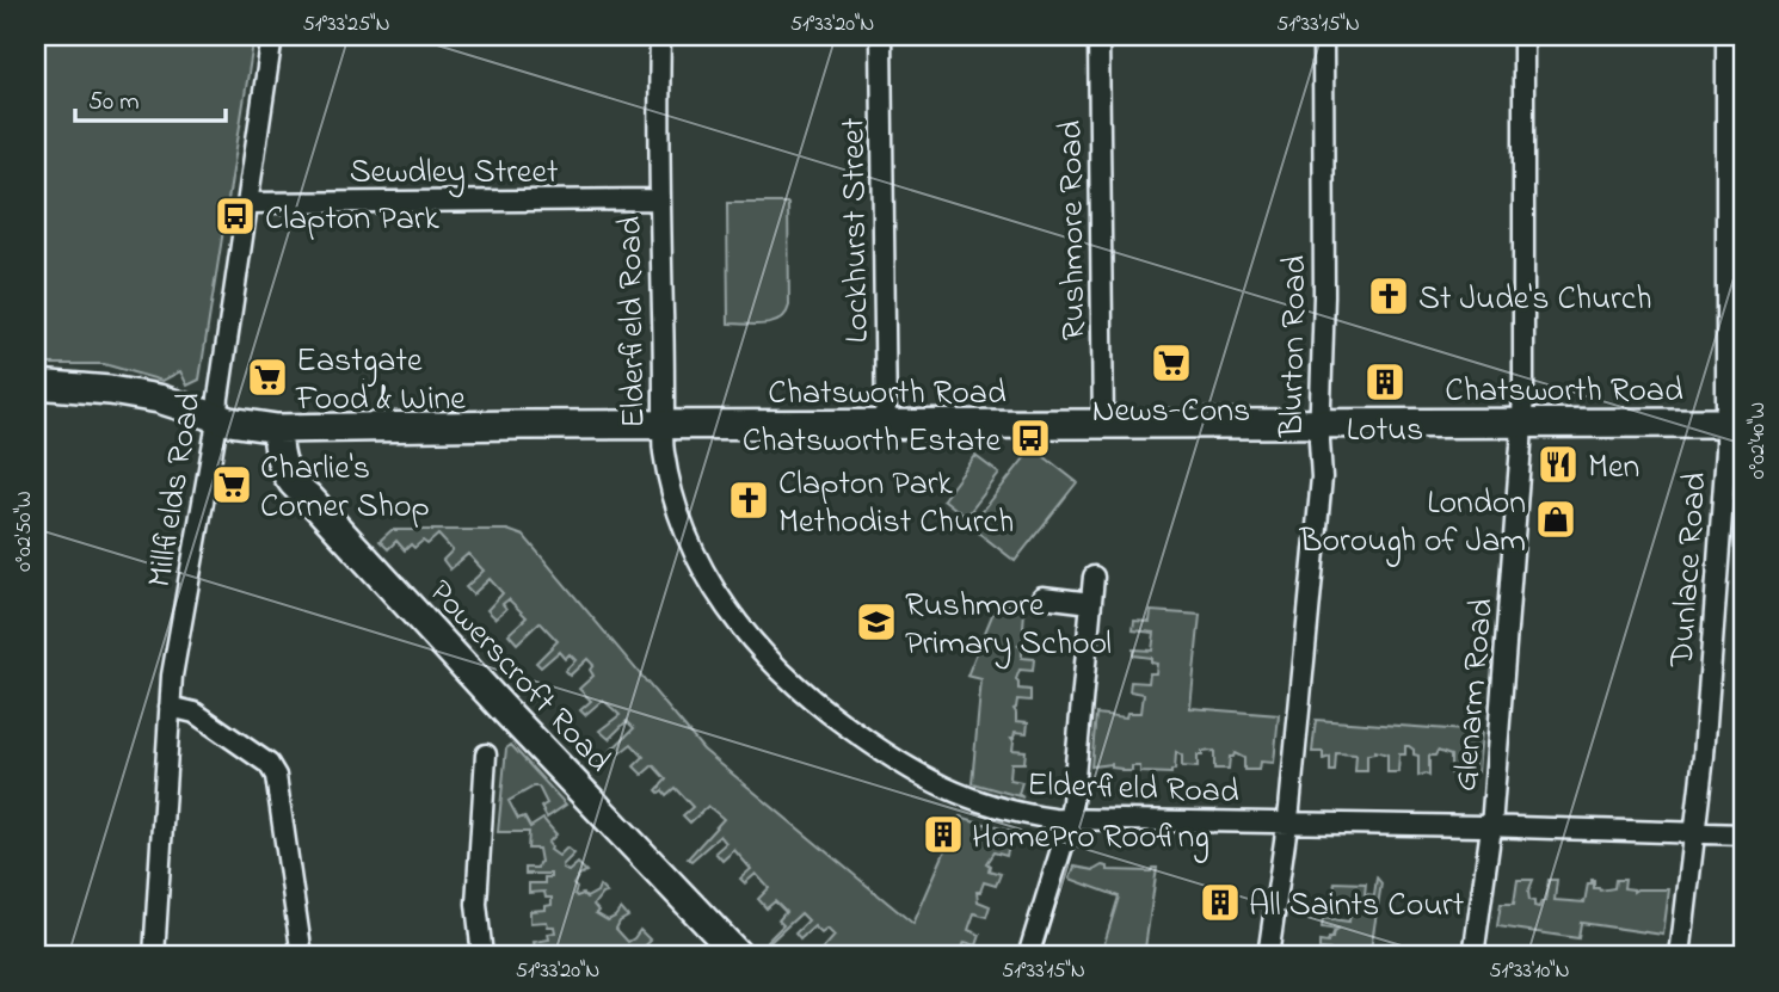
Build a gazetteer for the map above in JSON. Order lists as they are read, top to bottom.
{
  "streets": {
    "street": [
      "Sewdley Street",
      "Lockhurst Street",
      "Rushmore Road",
      "Elderfield Road",
      "Blurton Road",
      "Chatsworth Road",
      "Millfields Road",
      "Dunlace Road",
      "Powerscroft Road",
      "Glenarm Road"
    ]
  },
  "crossings": [
    ["Sewdley Street", "Elderfield Road"],
    ["Sewdley Street", "Millfields Road"],
    ["Lockhurst Street", "Chatsworth Road"],
    ["Rushmore Road", "Chatsworth Road"],
    ["Elderfield Road", "Blurton Road"],
    ["Elderfield Road", "Chatsworth Road"],
    ["Elderfield Road", "Dunlace Road"],
    ["Elderfield Road", "Glenarm Road"],
    ["Blurton Road", "Chatsworth Road"],
    ["Chatsworth Road", "Millfields Road"],
    ["Chatsworth Road", "Dunlace Road"],
    ["Chatsworth Road", "Powerscroft Road"],
    ["Chatsworth Road", "Glenarm Road"]
  ],
  "places": {
    "bus stop": ["Clapton Park", "Chatsworth Estate"],
    "church": ["St Jude's Church", "Clapton Park Methodist Church"],
    "supermarket": ["News-Cons", "Eastgate Food & Wine", "Charlie's Corner Shop"],
    "building": ["Lotus", "HomePro Roofing", "All Saints Court"],
    "restaurant": ["Men"],
    "shop": ["London Borough of Jam"],
    "school or university": ["Rushmore Primary School"]
  },
  "scale_bar": "50 m",
  "coordinates": [
    "51°33'25\"N",
    "51°33'20\"N",
    "51°33'15\"N",
    "0°02'40\"W",
    "0°02'50\"W",
    "51°33'10\"N"
  ]
}
